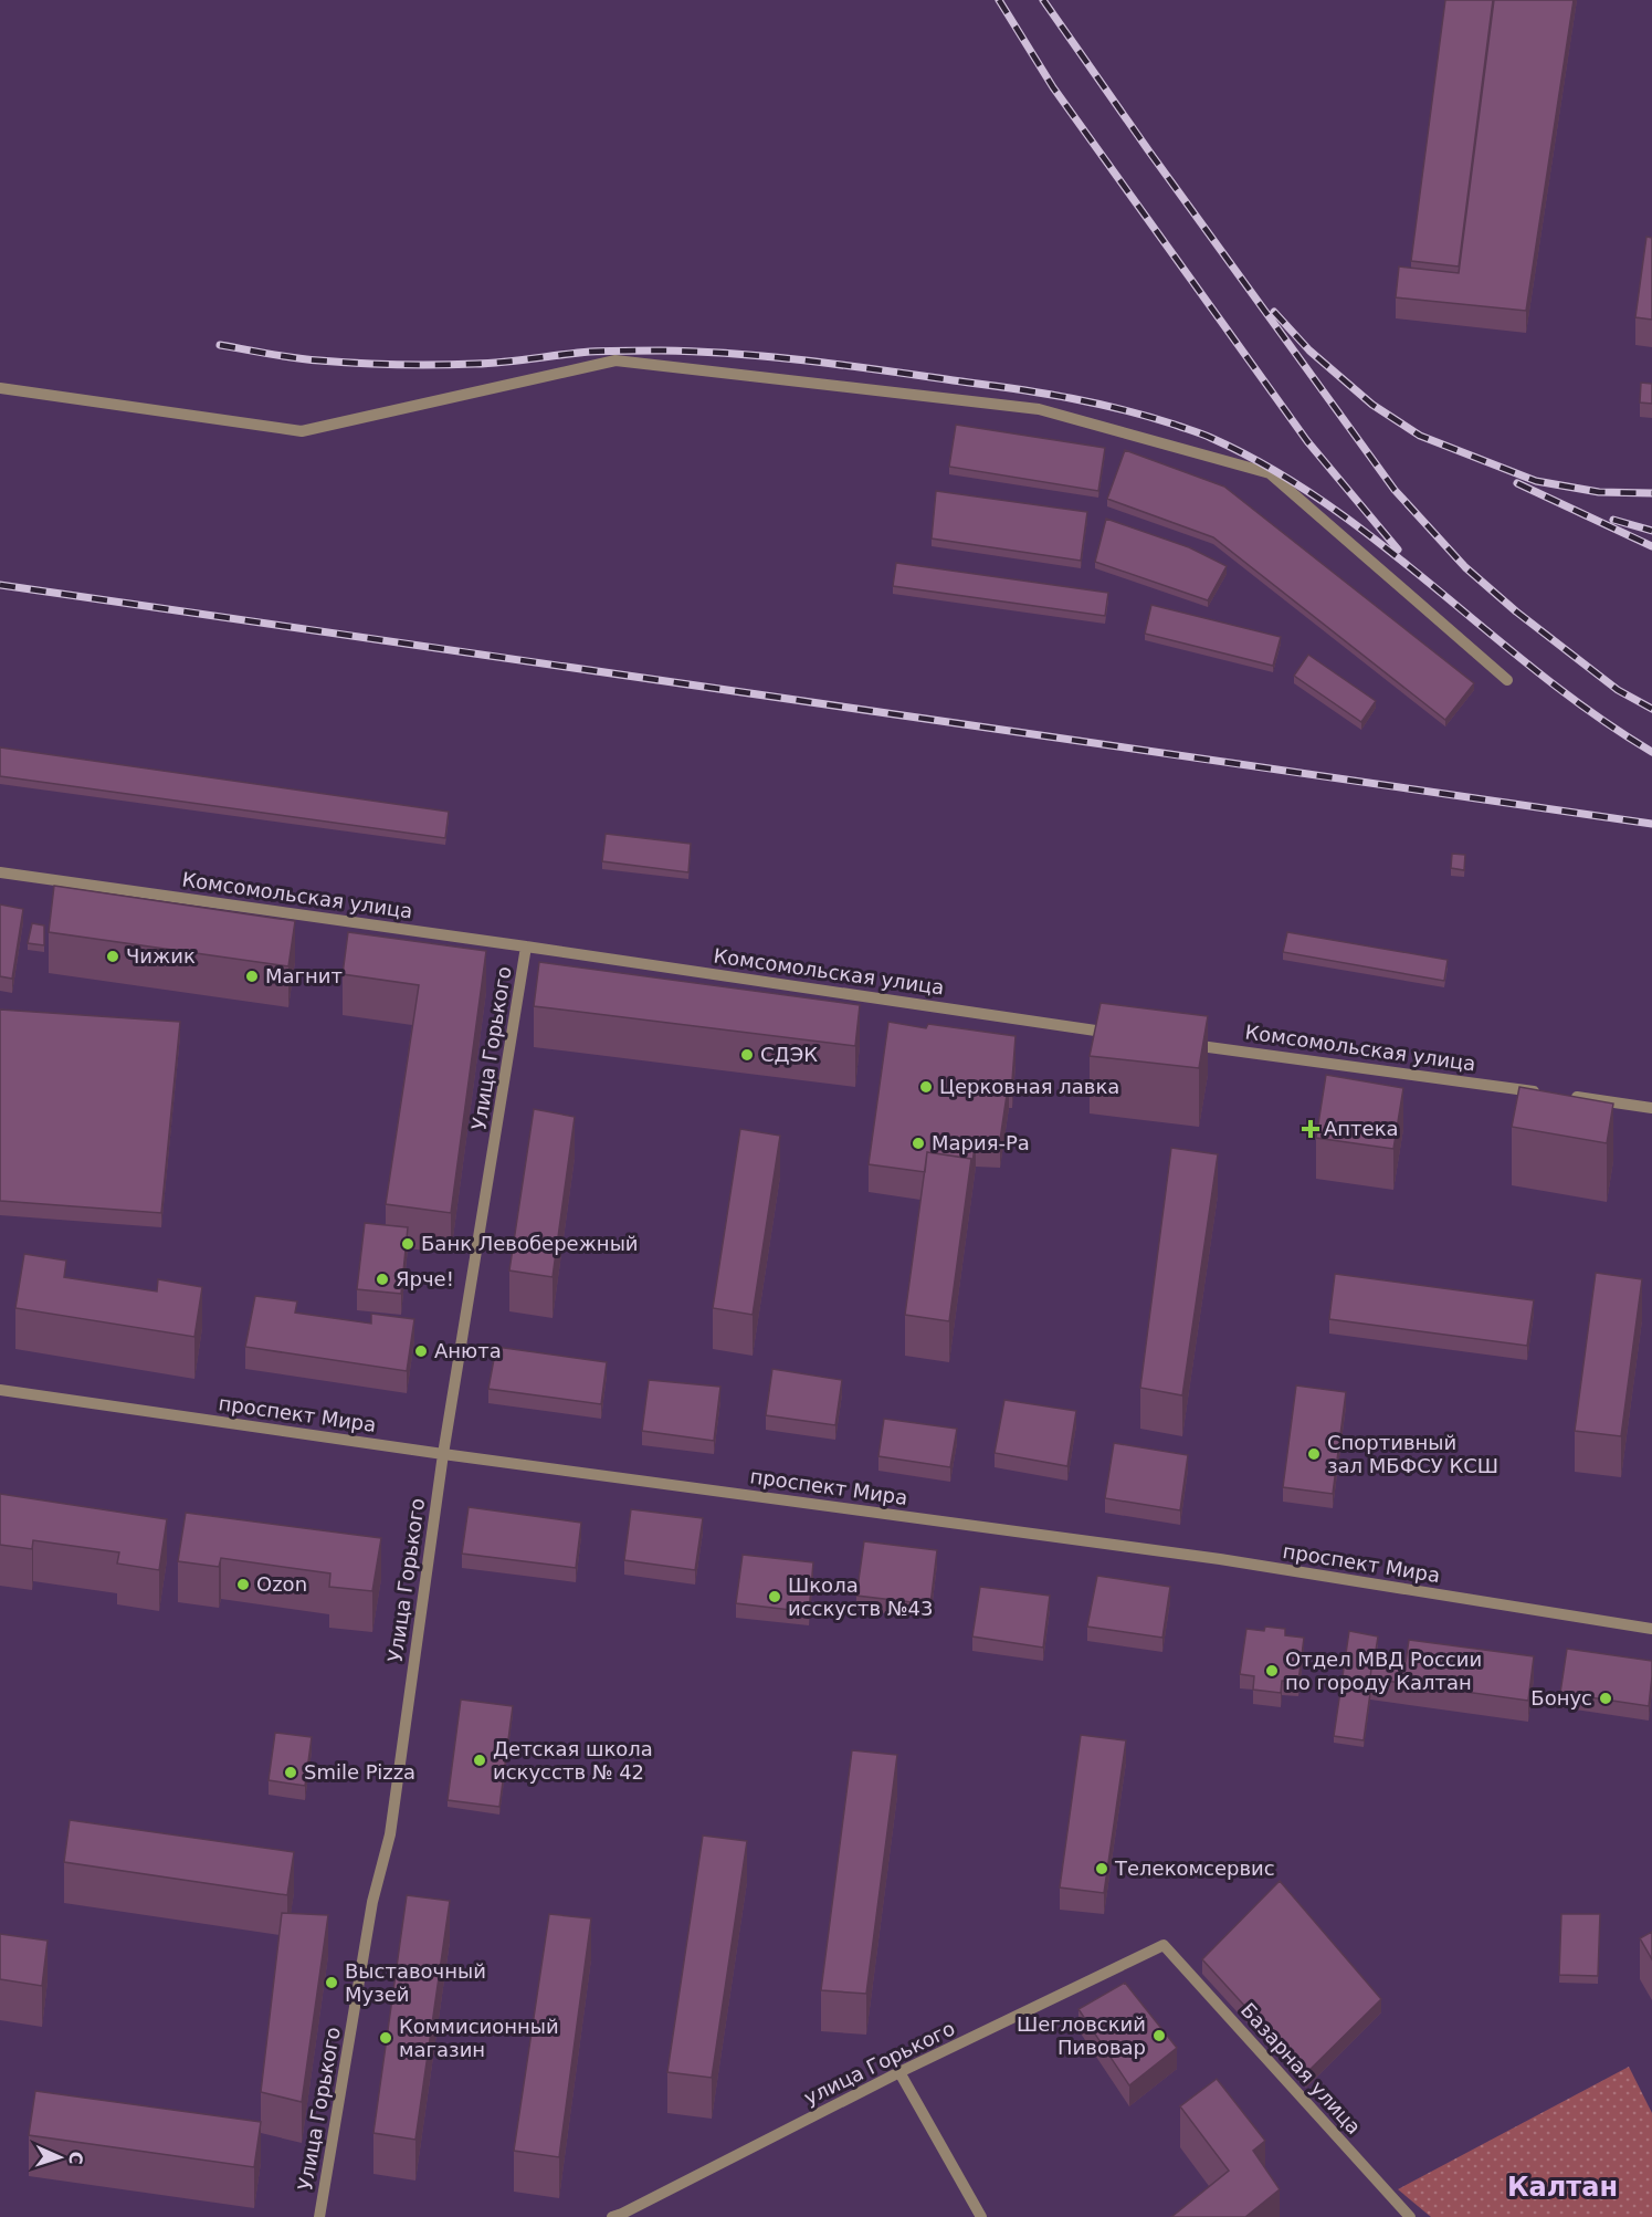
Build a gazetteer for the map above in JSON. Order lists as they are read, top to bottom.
{
  "streets": {
    "street": [
      "Комсомольская улица",
      "Улица Горького",
      "проспект Мира",
      "улица Горького",
      "Базарная улица"
    ]
  },
  "crossings": [
    ["Комсомольская улица", "Улица Горького"],
    ["Улица Горького", "проспект Мира"],
    ["улица Горького", "Базарная улица"]
  ],
  "districts": ["Калтан"],
  "places": {
    "other": [
      "Чижик",
      "Магнит",
      "СДЭК",
      "Церковная лавка",
      "Мария-Ра",
      "Банк Левобережный",
      "Ярче!",
      "Анюта",
      "Спортивный зал МБФСУ КСШ",
      "Ozon",
      "Школа исскуств №43",
      "Отдел МВД России по городу Калтан",
      "Бонус",
      "Детская школа искусств № 42",
      "Smile Pizza",
      "Телекомсервис",
      "Выставочный Музей",
      "Шегловский Пивовар",
      "Коммисионный магазин"
    ],
    "health": ["Аптека"]
  },
  "north": "right"
}
